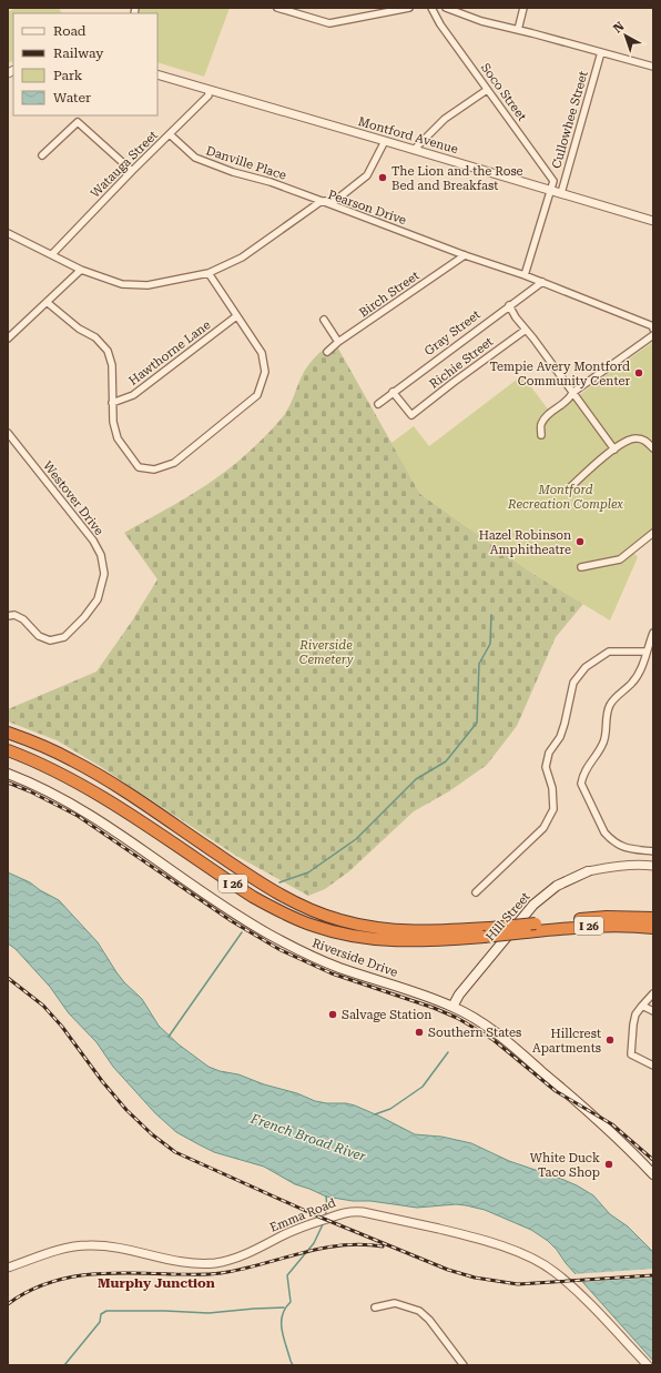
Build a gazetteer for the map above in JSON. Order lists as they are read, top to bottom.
{
  "streets": {
    "highway": ["I 26"],
    "main road": ["Hill Street", "Riverside Drive"],
    "street": [
      "Soco Street",
      "Cullowhee Street",
      "Montford Avenue",
      "Danville Place",
      "Watauga Street",
      "Pearson Drive",
      "Birch Street",
      "Gray Street",
      "Hawthorne Lane",
      "Richie Street",
      "Westover Drive",
      "Emma Road"
    ]
  },
  "crossings": [
    ["Soco Street", "Montford Avenue"],
    ["Cullowhee Street", "Montford Avenue"],
    ["Montford Avenue", "Watauga Street"],
    ["Danville Place", "Watauga Street"],
    ["Danville Place", "Pearson Drive"],
    ["Watauga Street", "Pearson Drive"],
    ["Pearson Drive", "Birch Street"],
    ["Pearson Drive", "Gray Street"],
    ["Gray Street", "Richie Street"],
    ["Hill Street", "Riverside Drive"]
  ],
  "districts": ["Murphy Junction"],
  "water": ["French Broad River"],
  "parks": ["Montford Recreation Complex", "Riverside Cemetery"],
  "places": [
    "The Lion and the Rose Bed and Breakfast",
    "Tempie Avery Montford Community Center",
    "Hazel Robinson Amphitheatre",
    "Salvage Station",
    "Southern States",
    "Hillcrest Apartments",
    "White Duck Taco Shop"
  ],
  "legend": [
    "Road",
    "Railway",
    "Park",
    "Water"
  ],
  "north": "top left"
}
